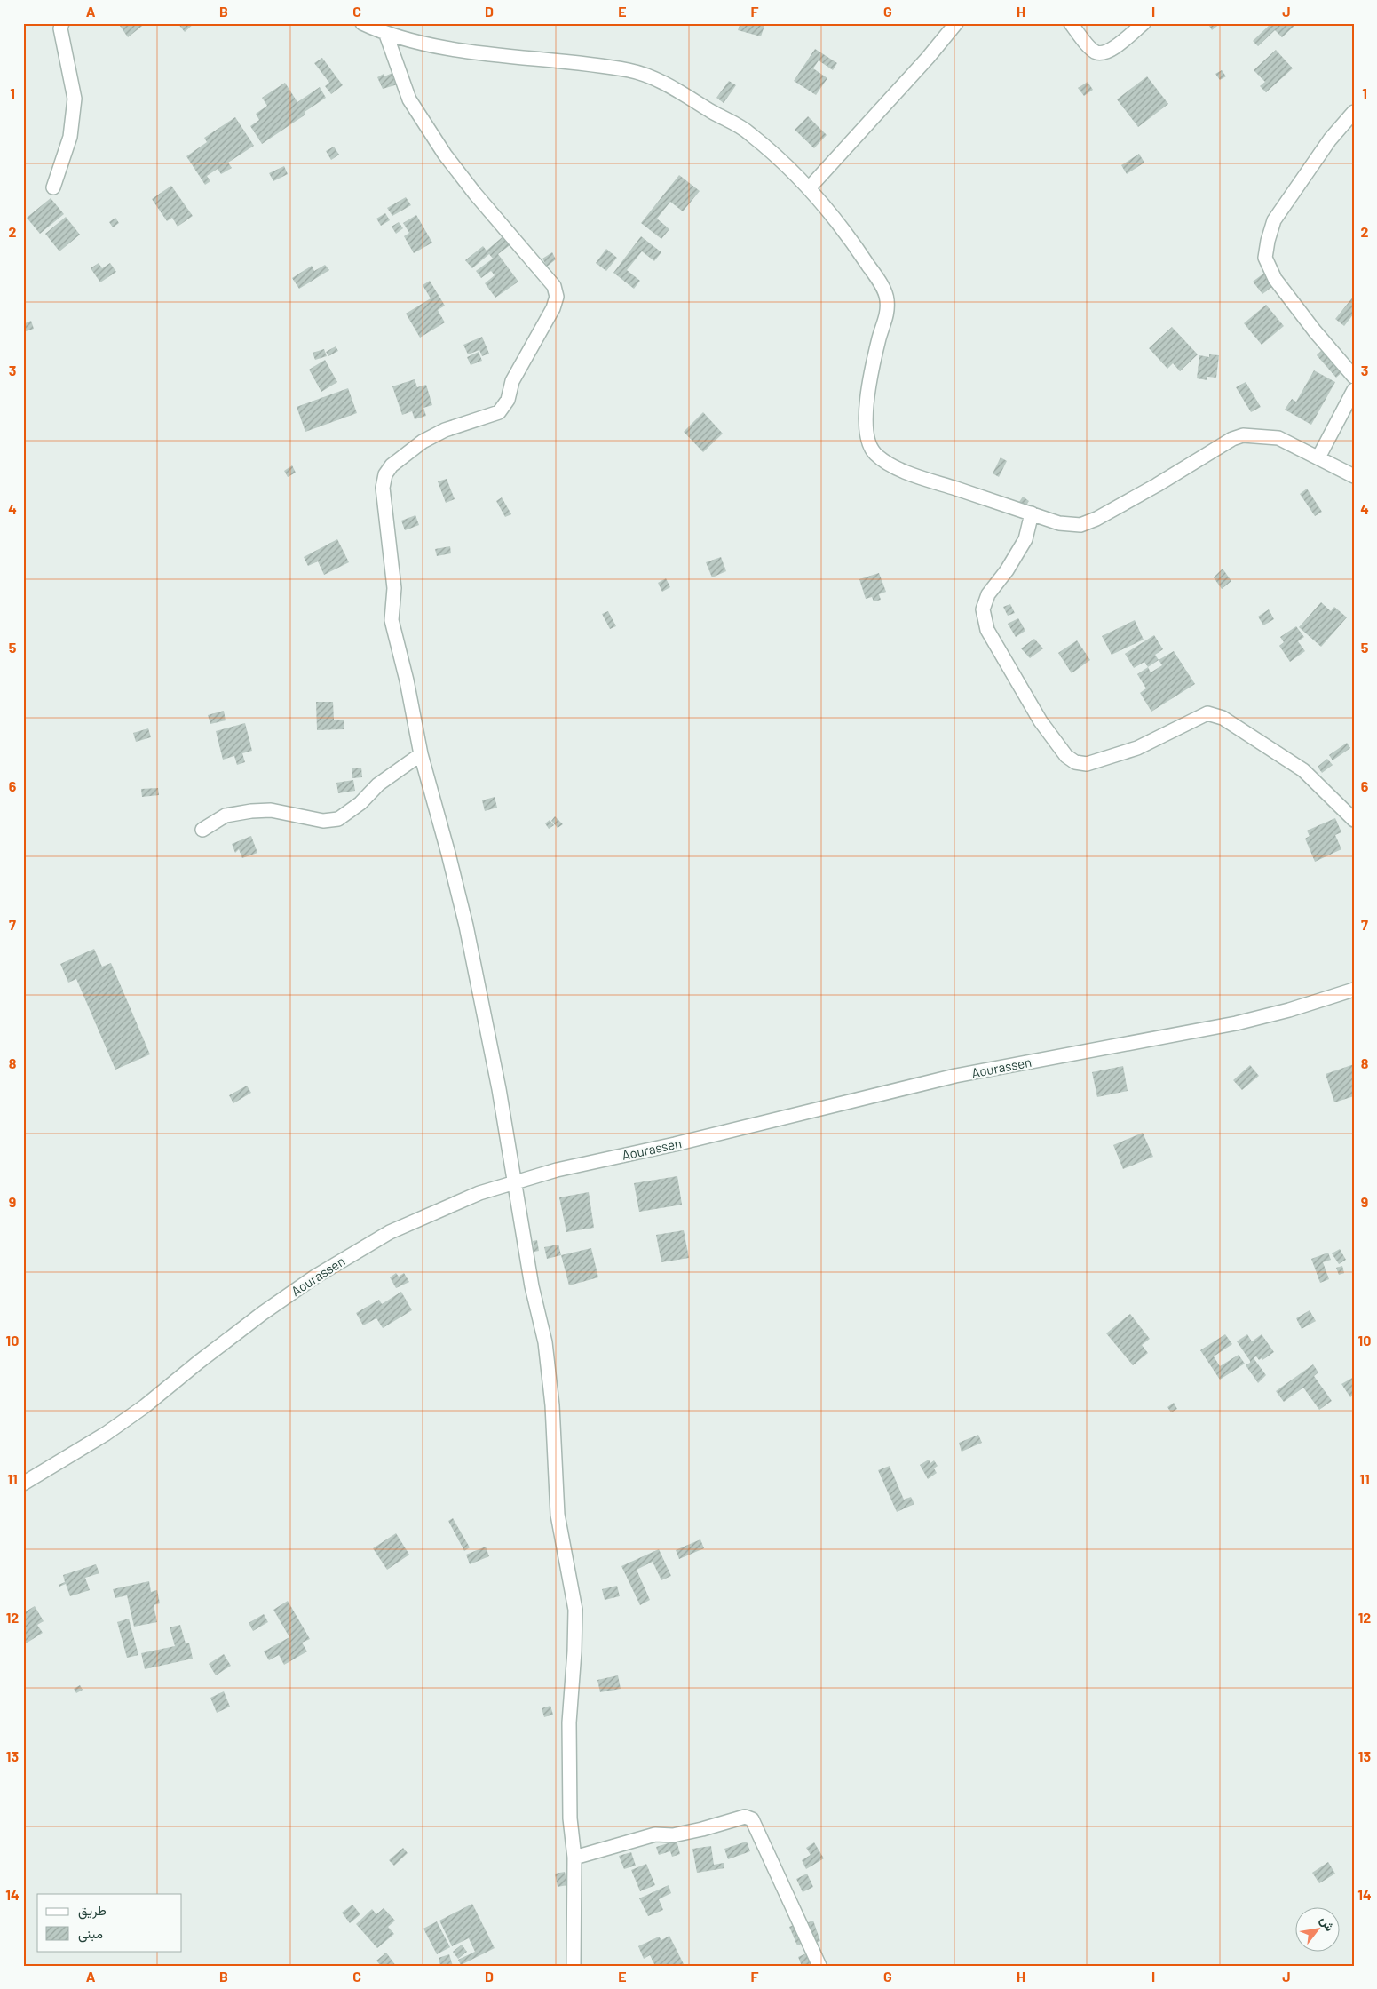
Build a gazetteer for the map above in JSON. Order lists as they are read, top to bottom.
{
  "streets": {
    "street": ["Aourassen"]
  },
  "legend": ["طريق", "مبنى"],
  "north": "top right",
  "grid": {
    "columns": [
      "A",
      "B",
      "C",
      "D",
      "E",
      "F",
      "G",
      "H",
      "I",
      "J"
    ],
    "rows": [
      "1",
      "2",
      "3",
      "4",
      "5",
      "6",
      "7",
      "8",
      "9",
      "10",
      "11",
      "12",
      "13",
      "14"
    ]
  }
}
